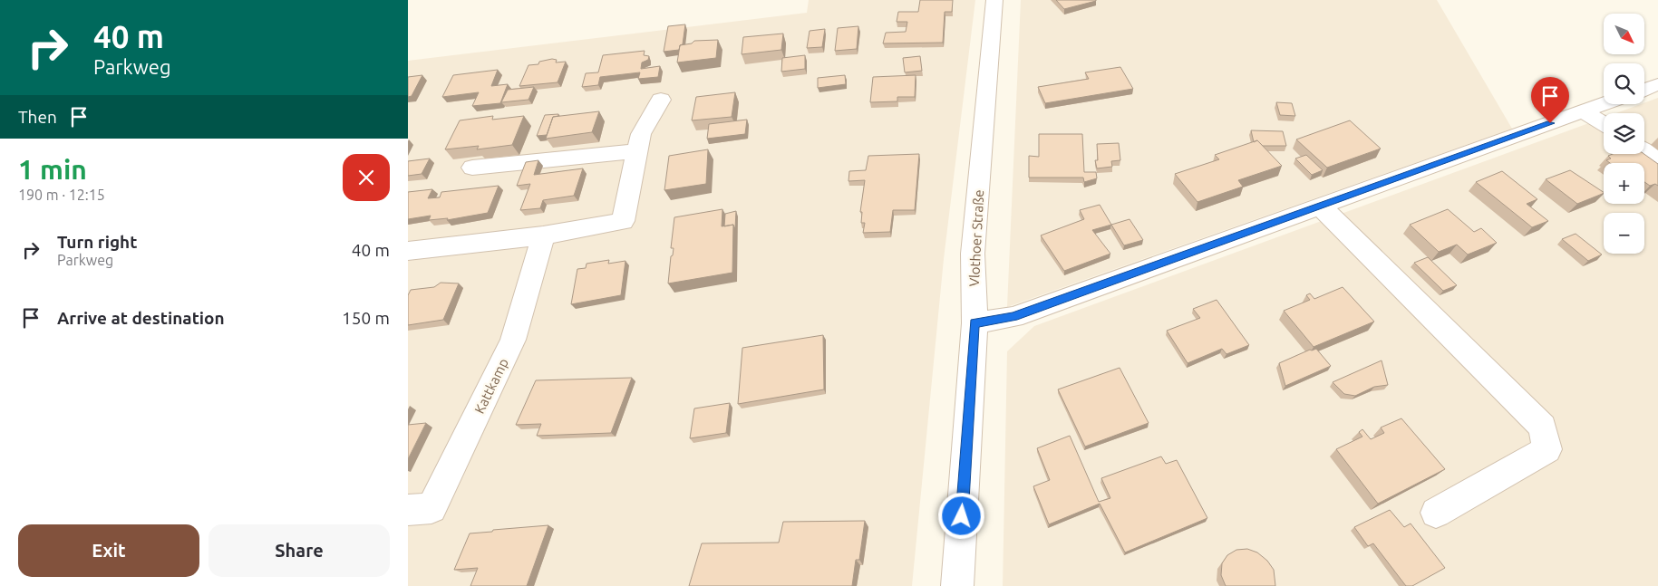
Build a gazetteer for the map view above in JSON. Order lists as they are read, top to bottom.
{
  "streets": {
    "street": ["Vlothoer Straße", "Kattkamp"]
  },
  "north": "bottom right",
  "page": {
    "turn": ["40 m", "Parkweg"],
    "map_buttons": ["+", "−"],
    "then": "Then",
    "heading": ["1 min", "190 m · 12:15"],
    "list": [
      {
        "name": "Turn right",
        "note": "Parkweg",
        "value": "40 m"
      },
      {
        "name": "Arrive at destination",
        "value": "150 m"
      }
    ],
    "buttons": ["Exit", "Share"]
  }
}
